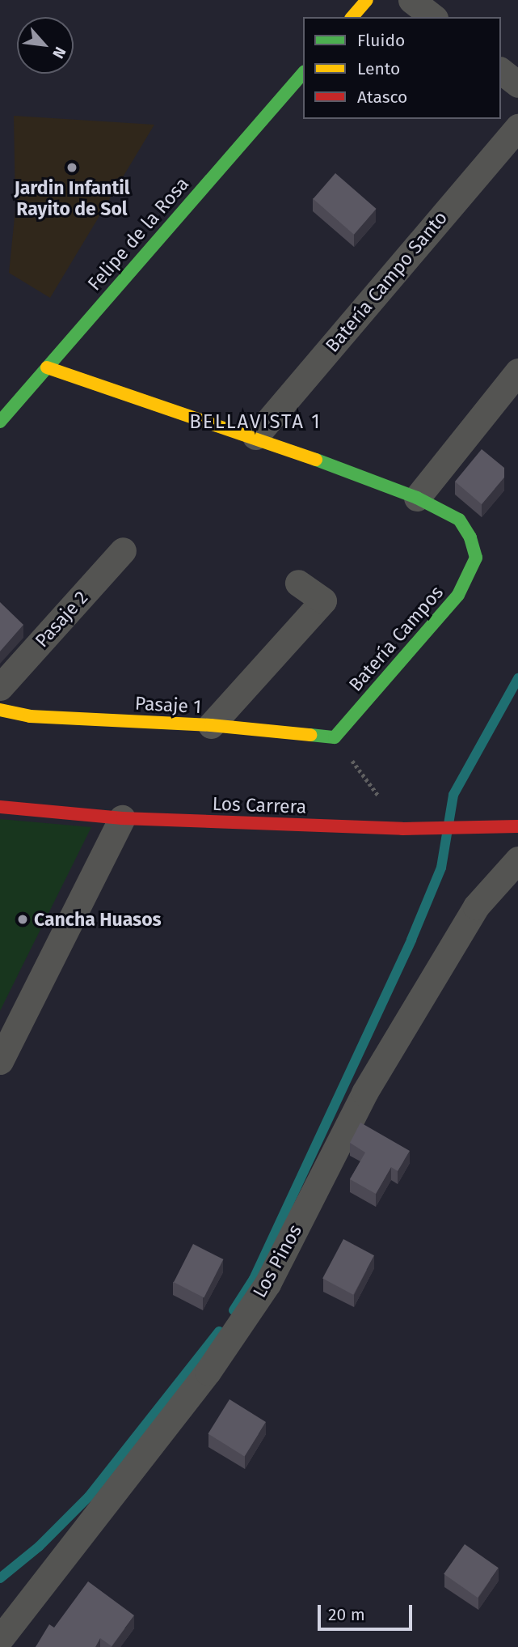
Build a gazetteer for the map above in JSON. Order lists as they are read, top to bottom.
{
  "streets": {
    "street": [
      "Felipe de la Rosa",
      "Batería Campo Santo",
      "Pasaje 2",
      "Batería Campos",
      "Pasaje 1",
      "Los Carrera",
      "Los Pinos"
    ]
  },
  "crossings": [
    ["Batería Campos", "Pasaje 1"]
  ],
  "districts": ["BELLAVISTA 1"],
  "places": ["Jardin Infantil Rayito de Sol", "Cancha Huasos"],
  "legend": ["Fluido", "Lento", "Atasco"],
  "scale_bar": "20 m",
  "north": "bottom right"
}
